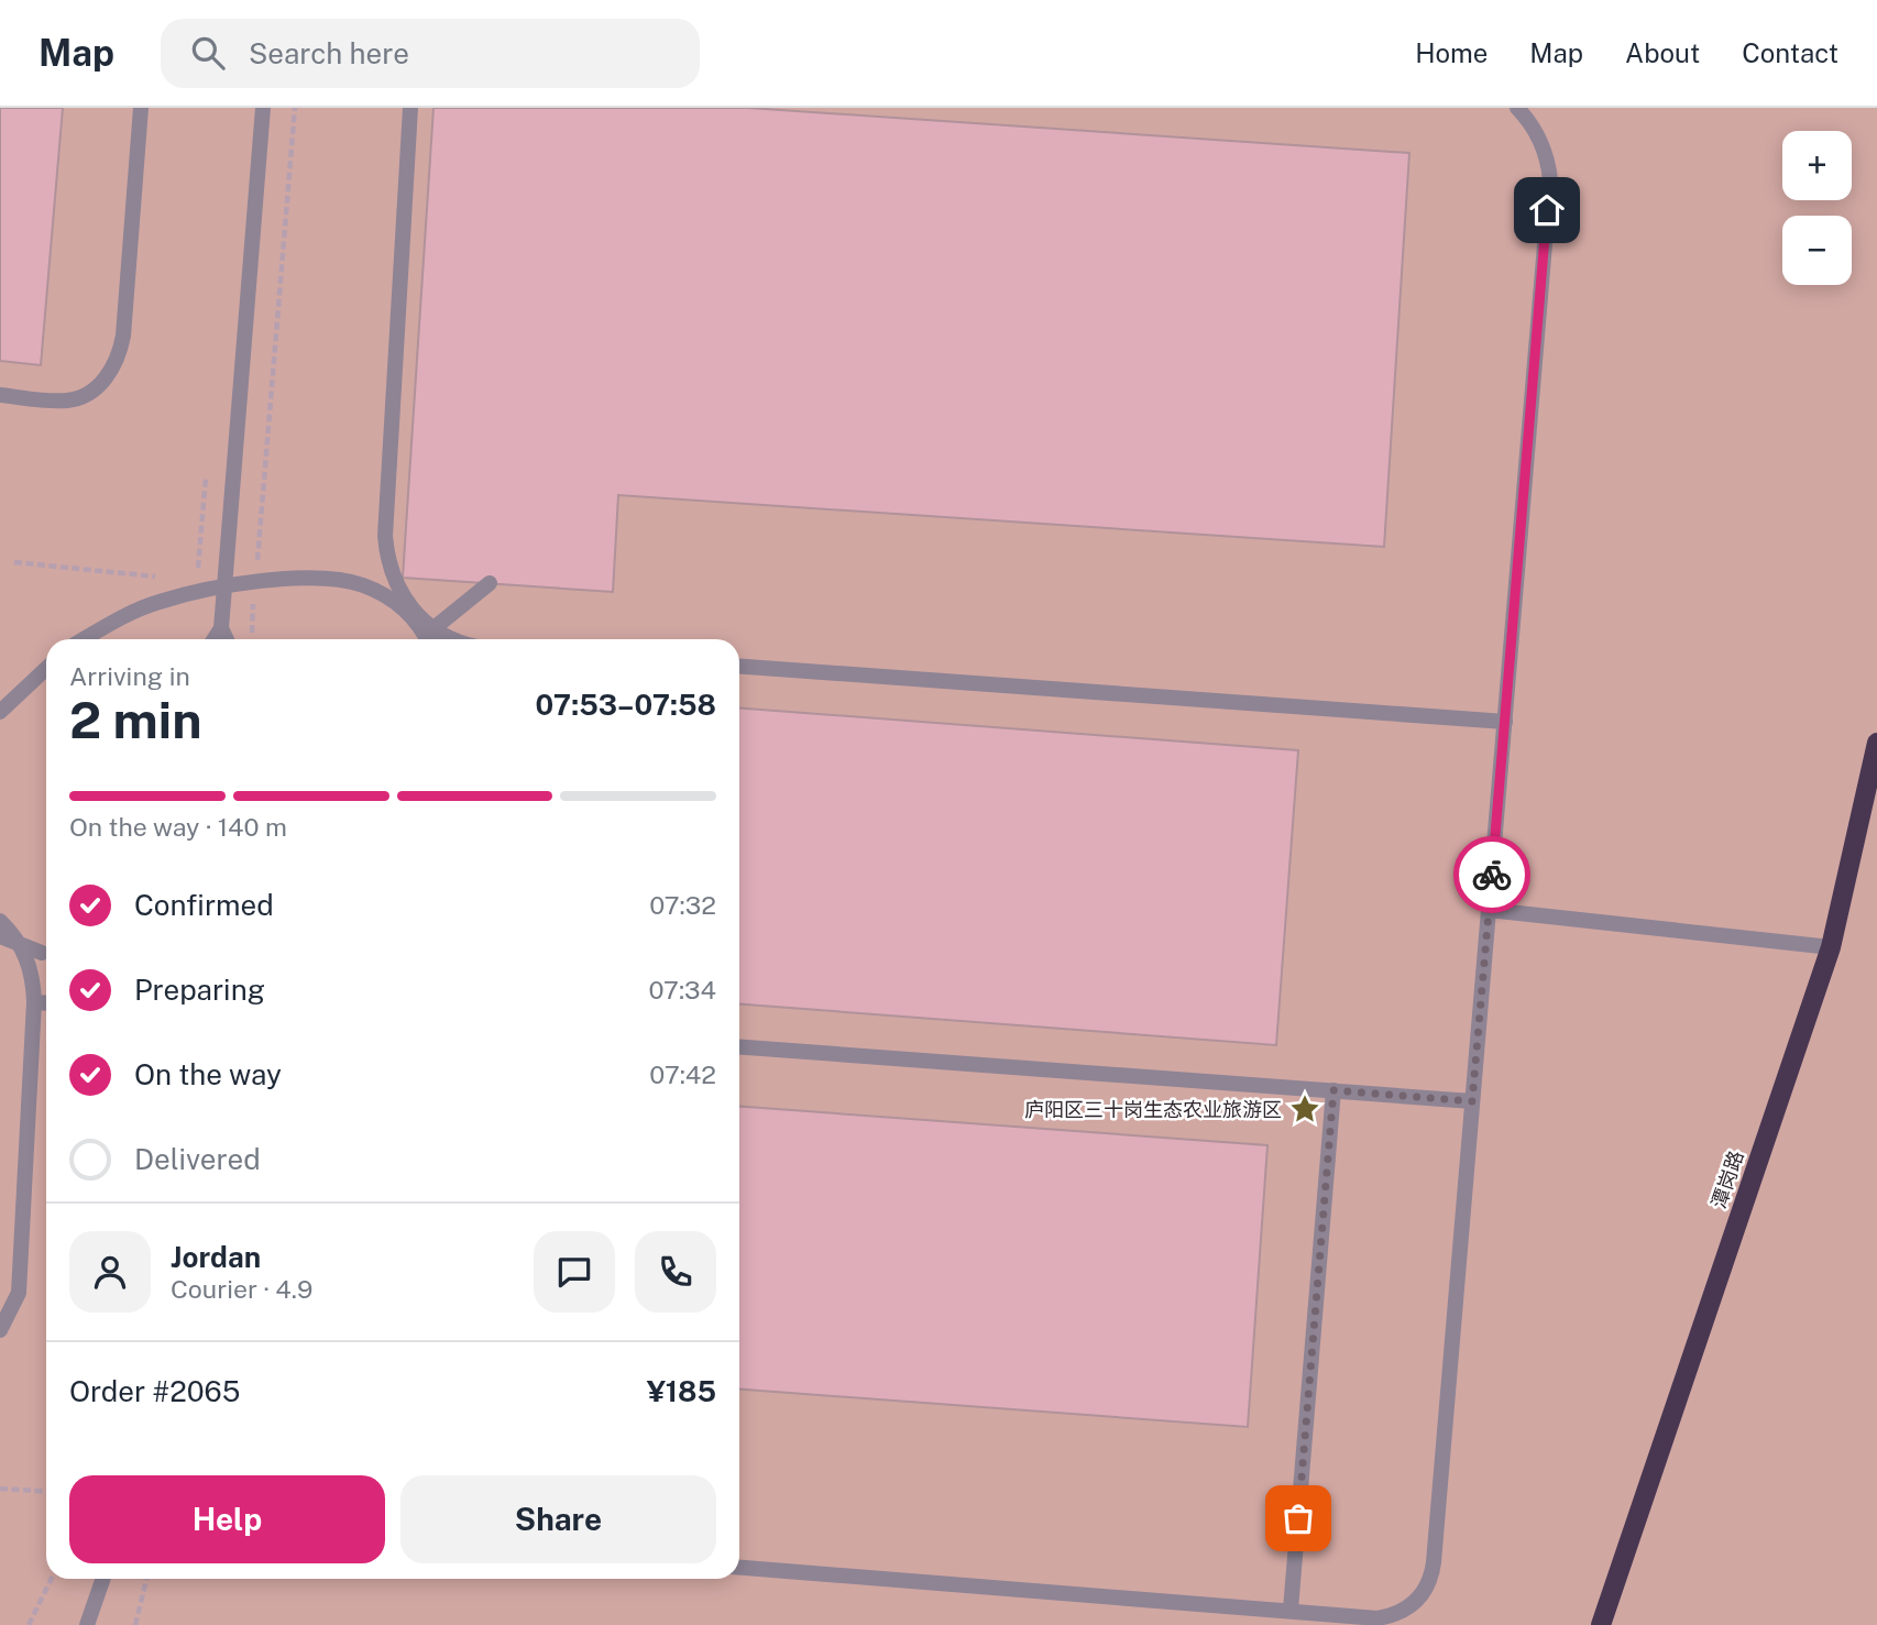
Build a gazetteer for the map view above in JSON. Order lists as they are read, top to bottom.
{
  "streets": {
    "main road": ["潭岗路"]
  },
  "places": {
    "place": ["庐阳区三十岗生态农业旅游区"]
  },
  "page": {
    "header": "Map",
    "search": "Search here",
    "nav": [
      "Home",
      "Map",
      "About",
      "Contact"
    ],
    "map_buttons": ["+", "−"],
    "heading": ["2 min", "Arriving in", "07:53–07:58"],
    "panel": [
      "Jordan",
      "Courier · 4.9",
      "Order #2065",
      "¥185"
    ],
    "bar": "On the way · 140 m",
    "list": [
      ["Confirmed", "07:32"],
      ["Preparing", "07:34"],
      ["On the way", "07:42"],
      "Delivered"
    ],
    "buttons": ["Help", "Share"]
  }
}
